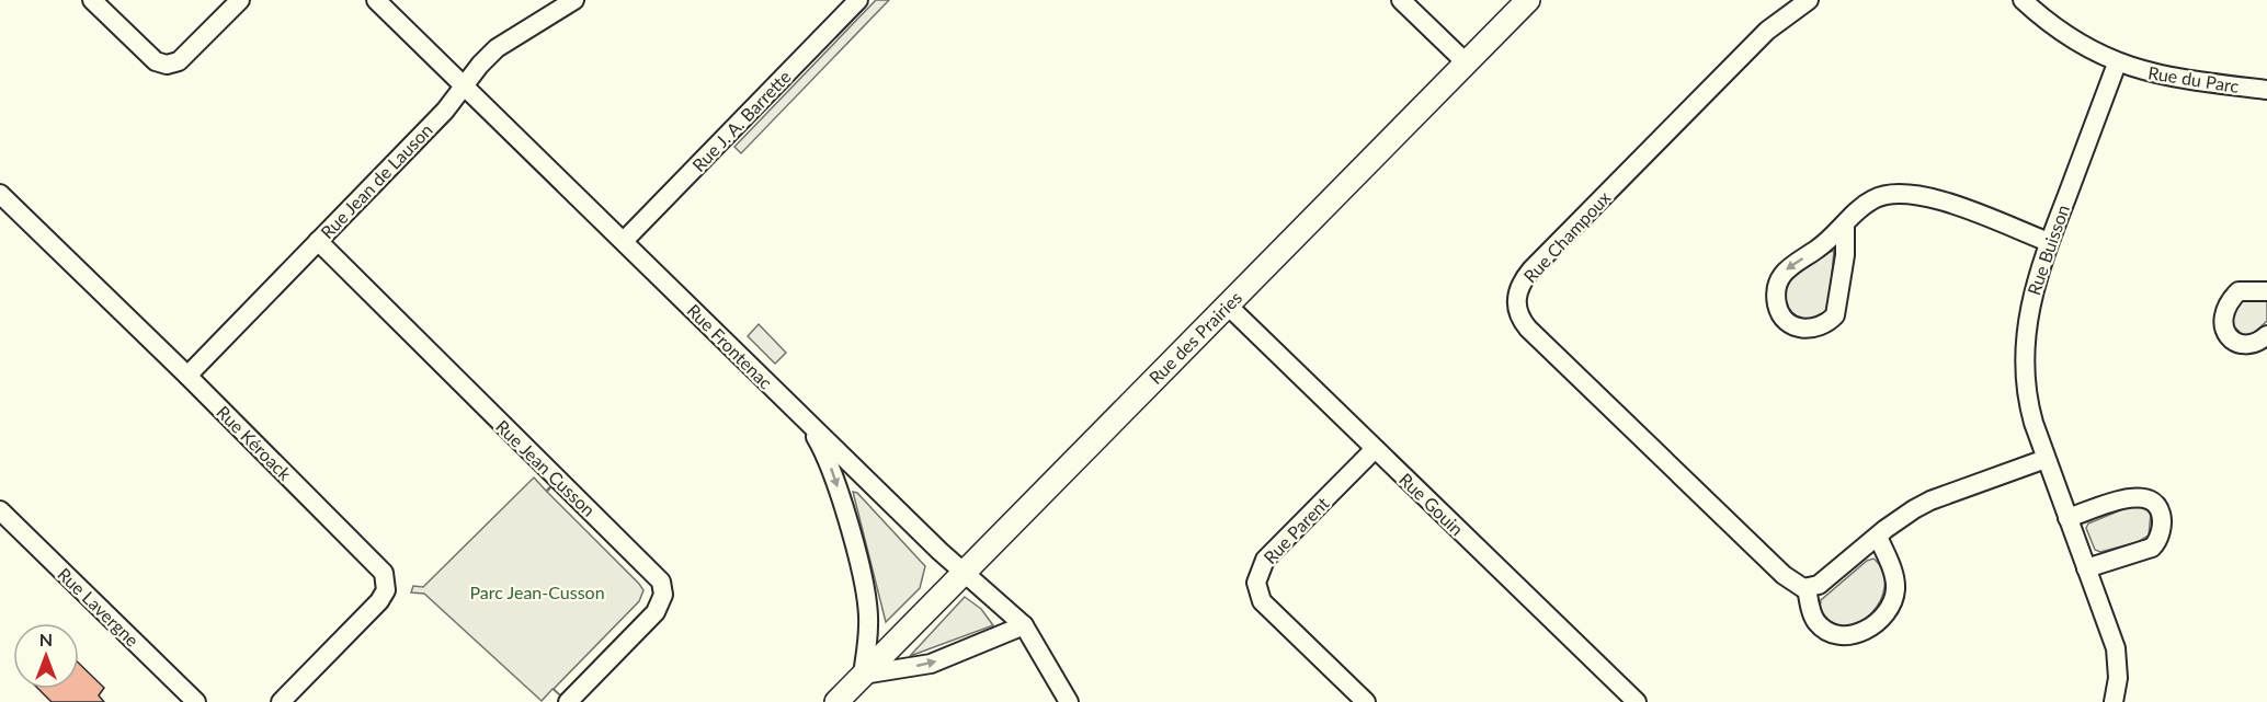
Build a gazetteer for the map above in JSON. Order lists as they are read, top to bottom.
{
  "streets": {
    "main road": ["Rue des Prairies"],
    "street": [
      "Rue du Parc",
      "Rue J. A. Barrette",
      "Rue Jean de Lauson",
      "Rue Champoux",
      "Rue Buisson",
      "Rue Frontenac",
      "Rue Kéroack",
      "Rue Jean Cusson",
      "Rue Gouin",
      "Rue Parent",
      "Rue Lavergne"
    ]
  },
  "crossings": [
    ["Rue du Parc", "Rue Buisson"],
    ["Rue J. A. Barrette", "Rue Frontenac"],
    ["Rue Jean de Lauson", "Rue Frontenac"],
    ["Rue Jean de Lauson", "Rue Kéroack"],
    ["Rue Jean de Lauson", "Rue Jean Cusson"],
    ["Rue des Prairies", "Rue Frontenac"],
    ["Rue des Prairies", "Rue Gouin"],
    ["Rue Gouin", "Rue Parent"]
  ],
  "parks": ["Parc Jean-Cusson"],
  "north": "top"
}
